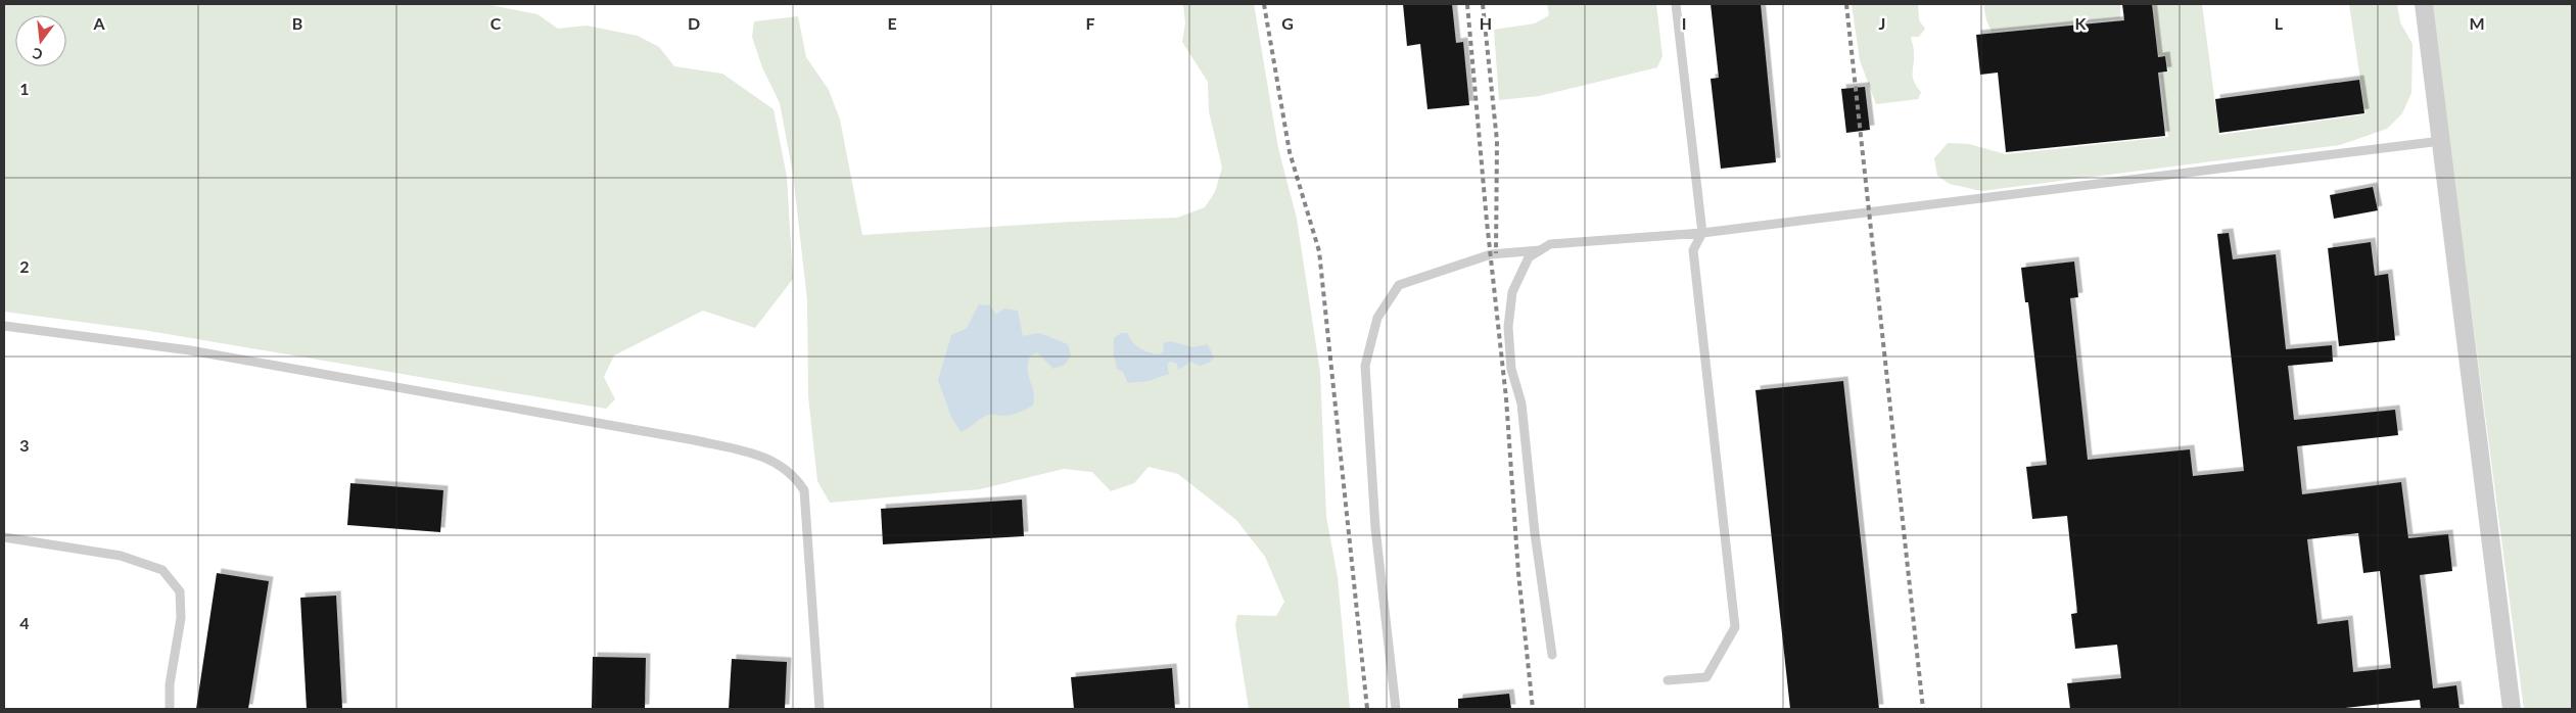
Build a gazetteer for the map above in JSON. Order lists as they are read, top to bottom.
{
  "north": "bottom",
  "grid": {
    "columns": [
      "A",
      "B",
      "C",
      "D",
      "E",
      "F",
      "G",
      "H",
      "I",
      "J",
      "K",
      "L",
      "M"
    ],
    "rows": [
      "1",
      "2",
      "3",
      "4"
    ]
  }
}
